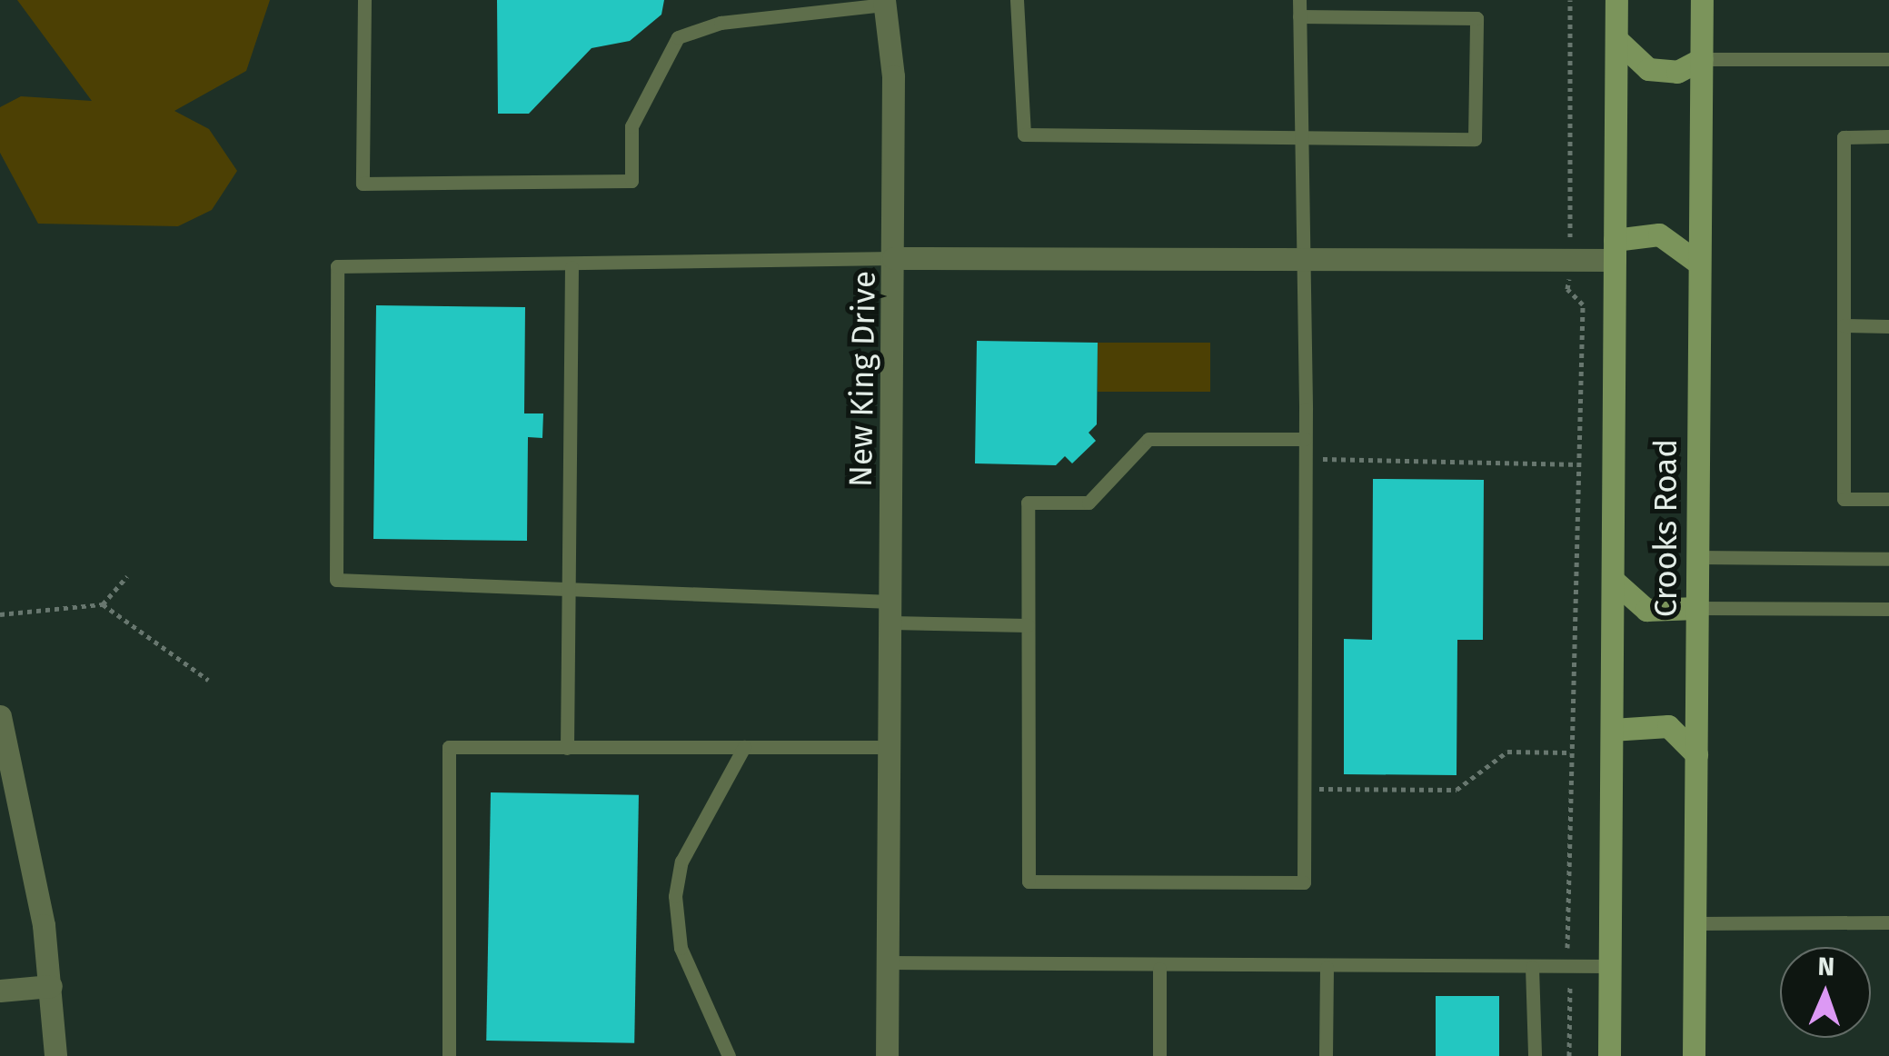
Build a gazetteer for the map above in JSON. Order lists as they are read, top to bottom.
{
  "streets": {
    "main road": ["Crooks Road"],
    "street": ["New King Drive"]
  },
  "crossings": [
    ["New King Drive", "Crooks Road"]
  ],
  "north": "top"
}
